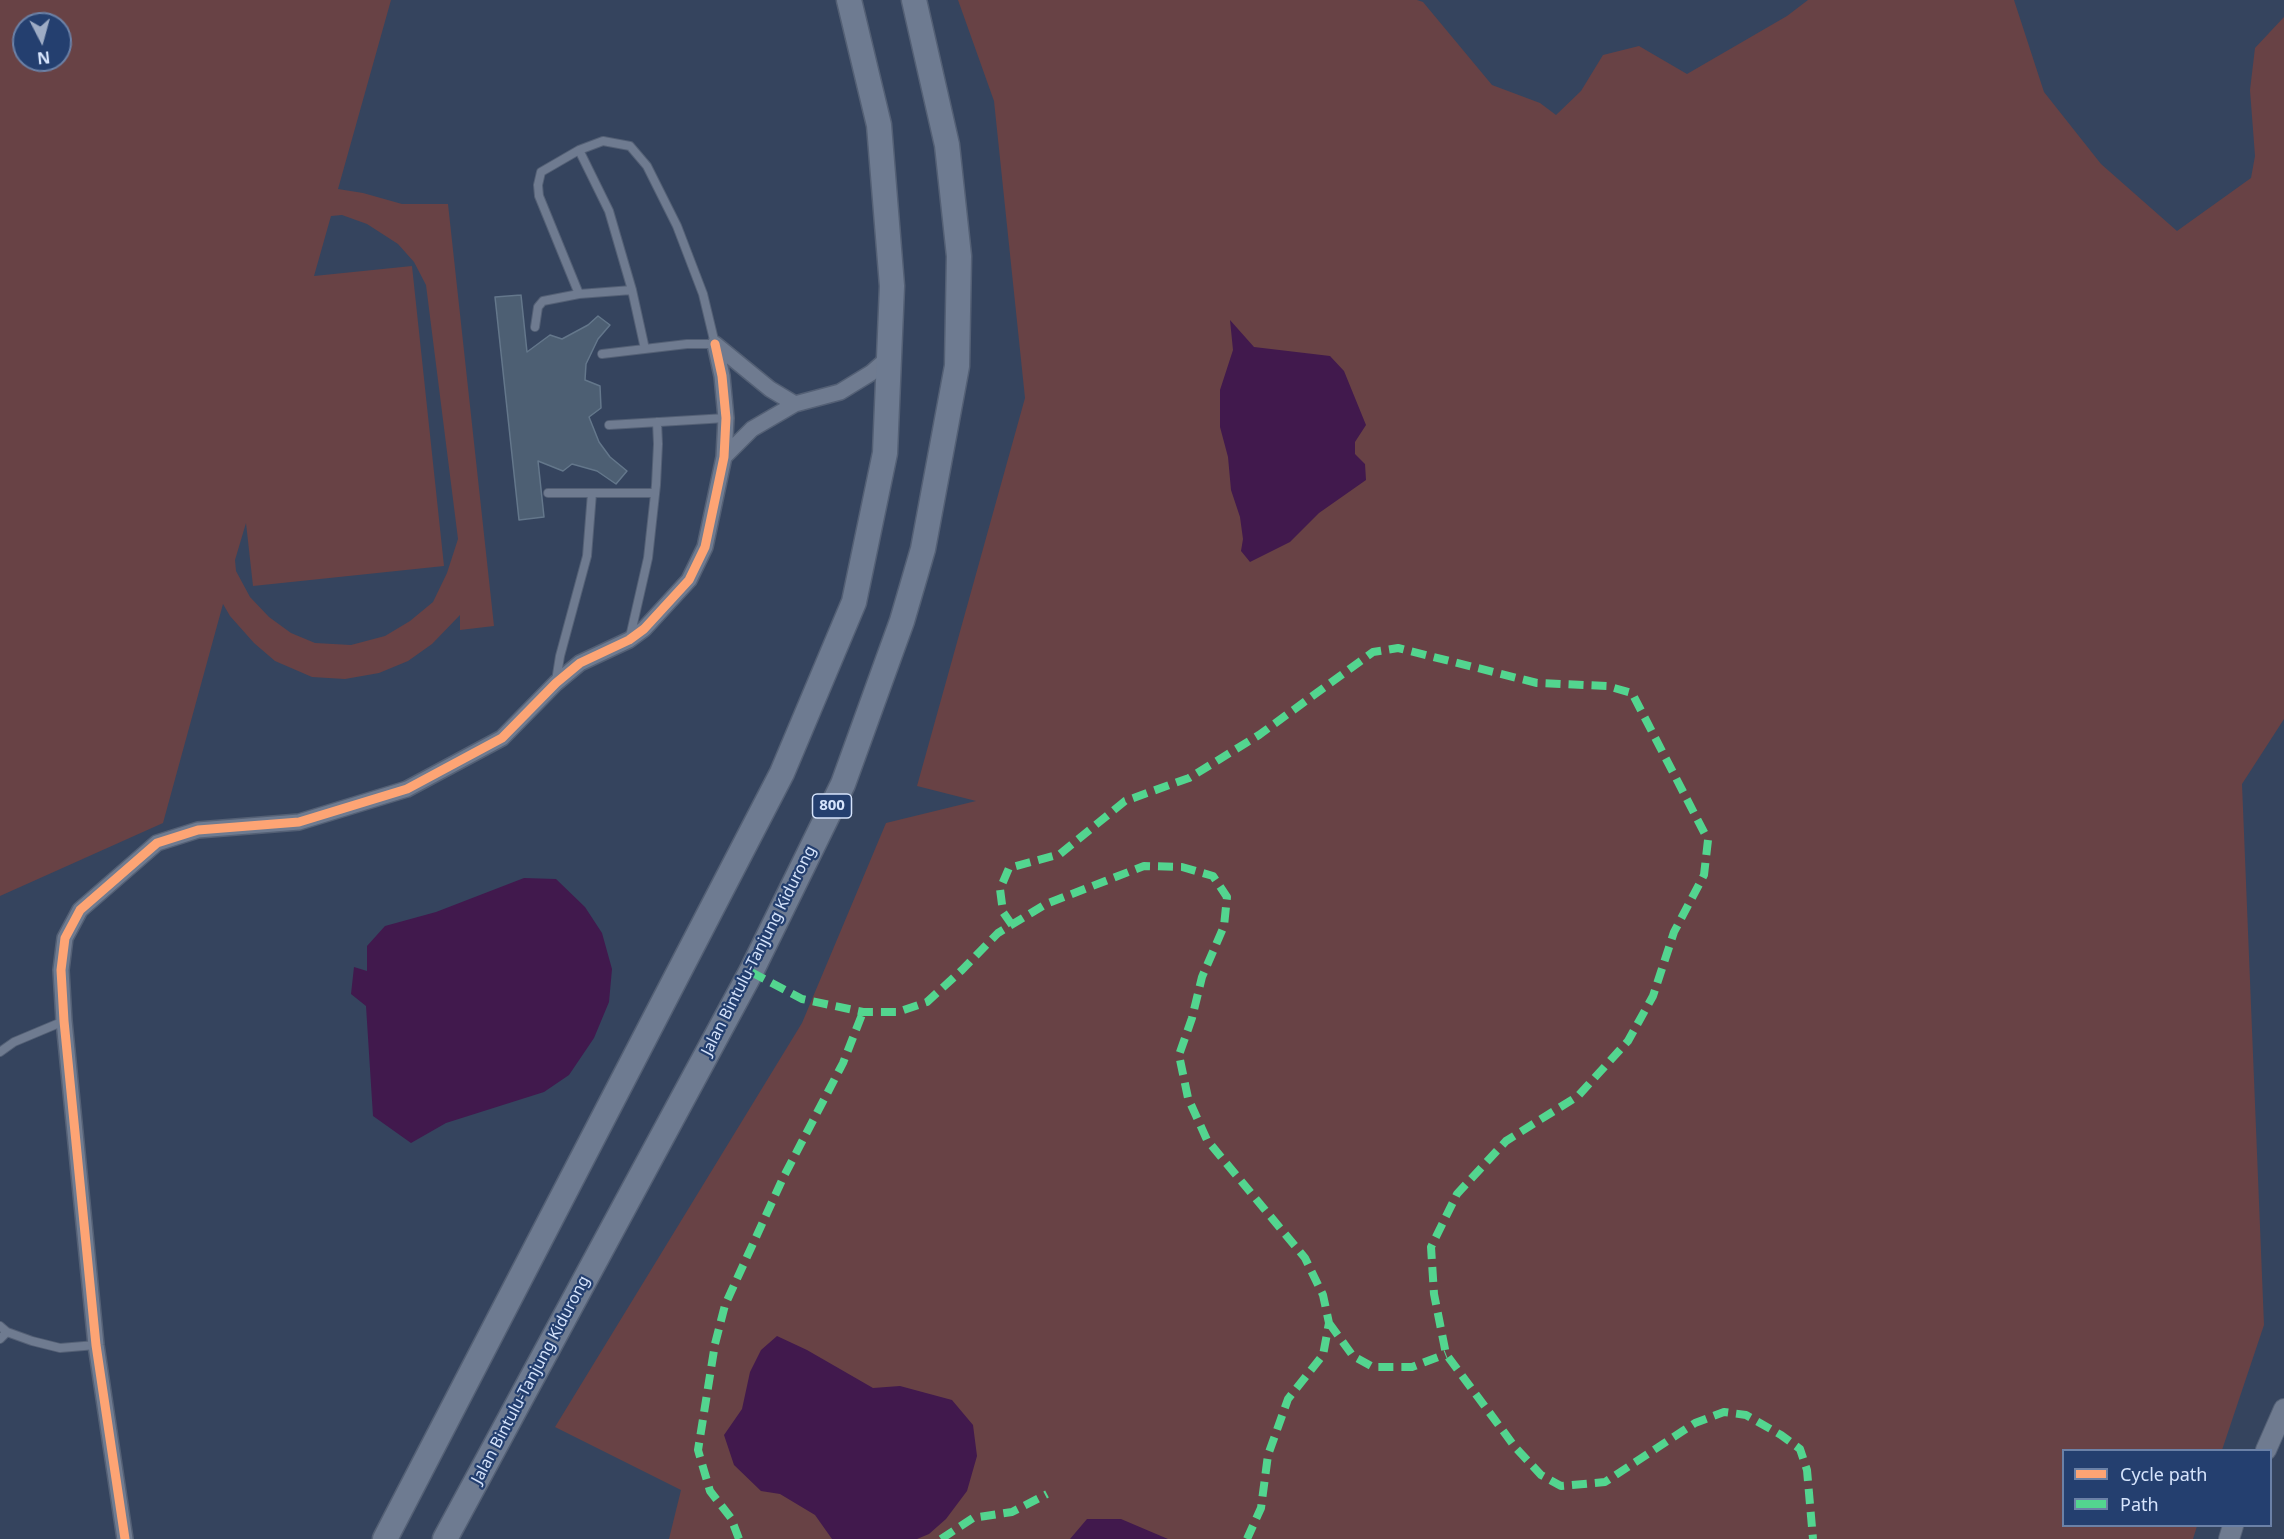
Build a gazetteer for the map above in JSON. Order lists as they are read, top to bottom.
{
  "streets": {
    "main road": ["800", "Jalan Bintulu-Tanjung Kidurong"]
  },
  "legend": ["Cycle path", "Path"],
  "north": "bottom"
}
